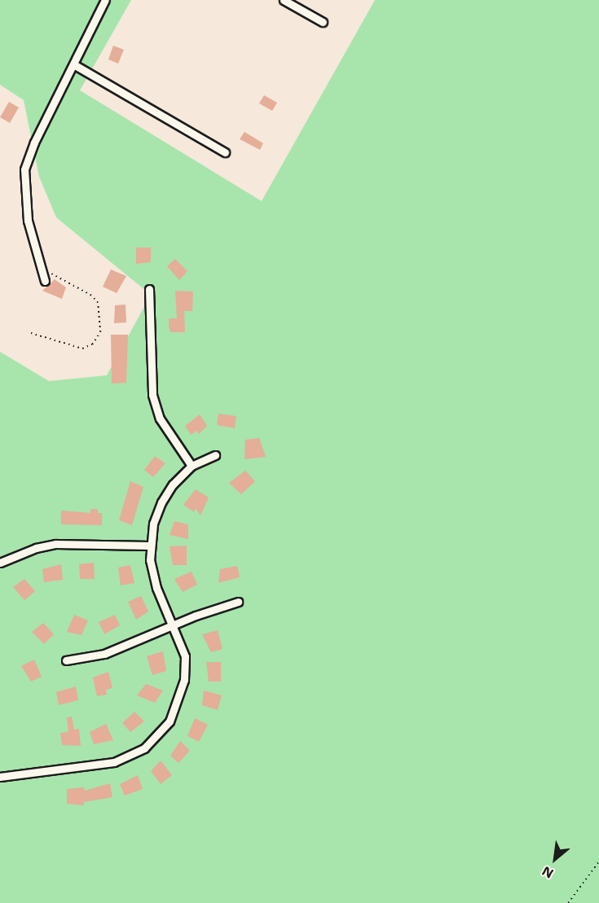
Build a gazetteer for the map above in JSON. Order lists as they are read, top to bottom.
{
  "north": "bottom left"
}
